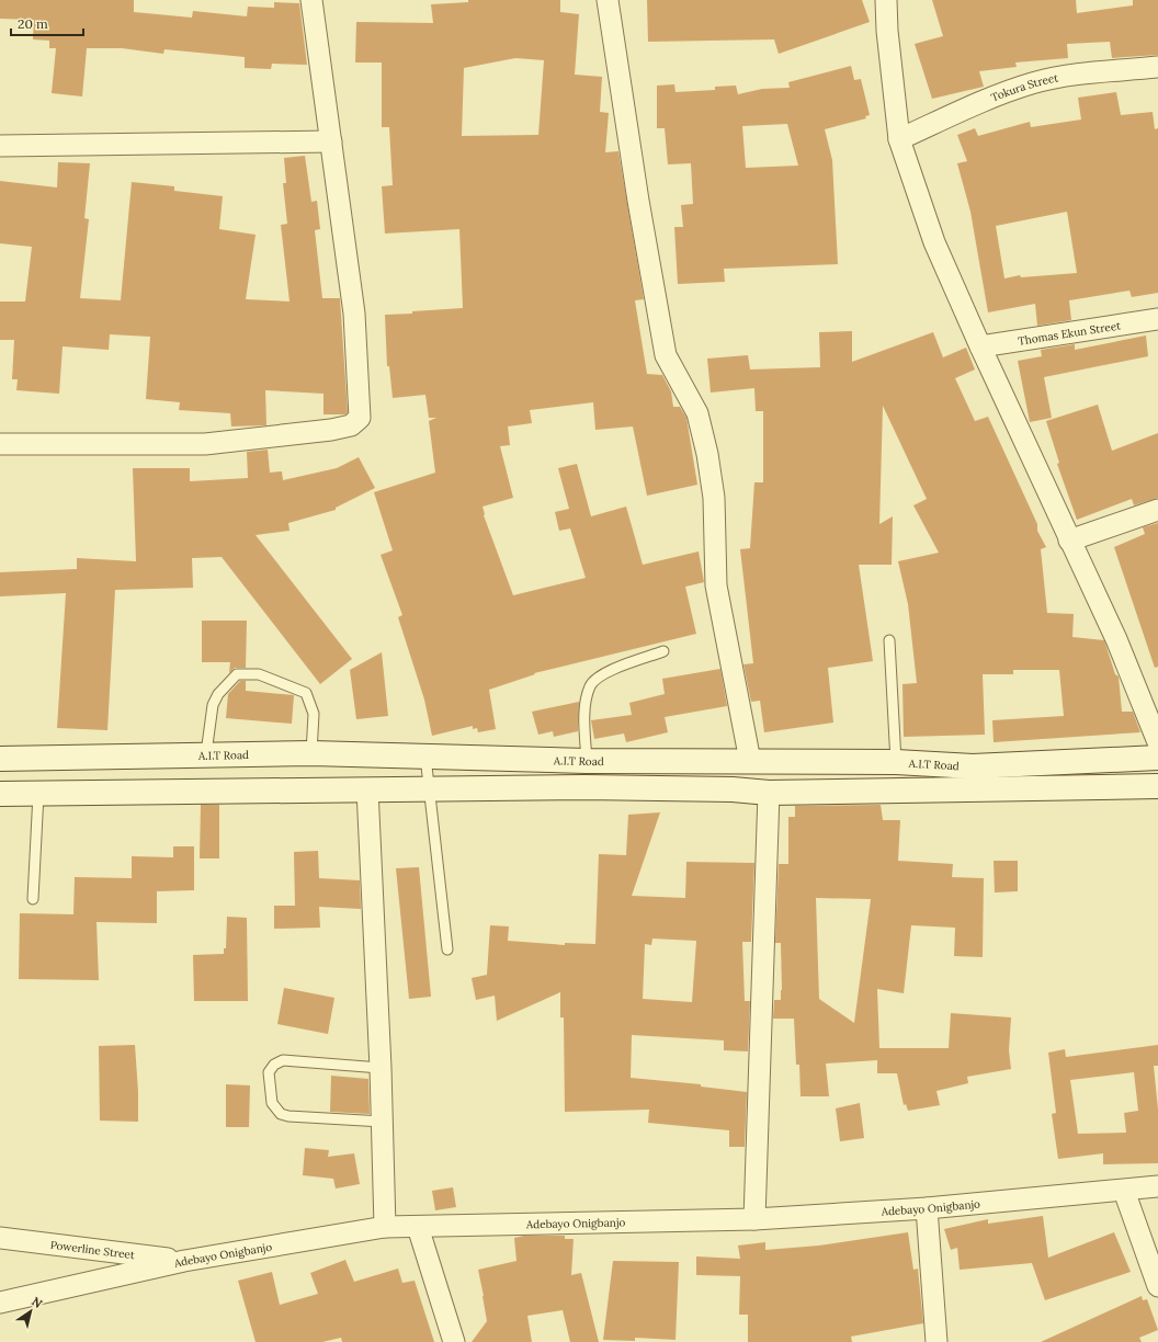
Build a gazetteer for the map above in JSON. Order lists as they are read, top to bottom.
{
  "streets": {
    "street": [
      "Tokura Street",
      "Thomas Ekun Street",
      "A.I.T Road",
      "Adebayo Onigbanjo",
      "Powerline Street"
    ]
  },
  "crossings": [
    ["Adebayo Onigbanjo", "Powerline Street"]
  ],
  "scale_bar": "20 m",
  "north": "top right"
}
